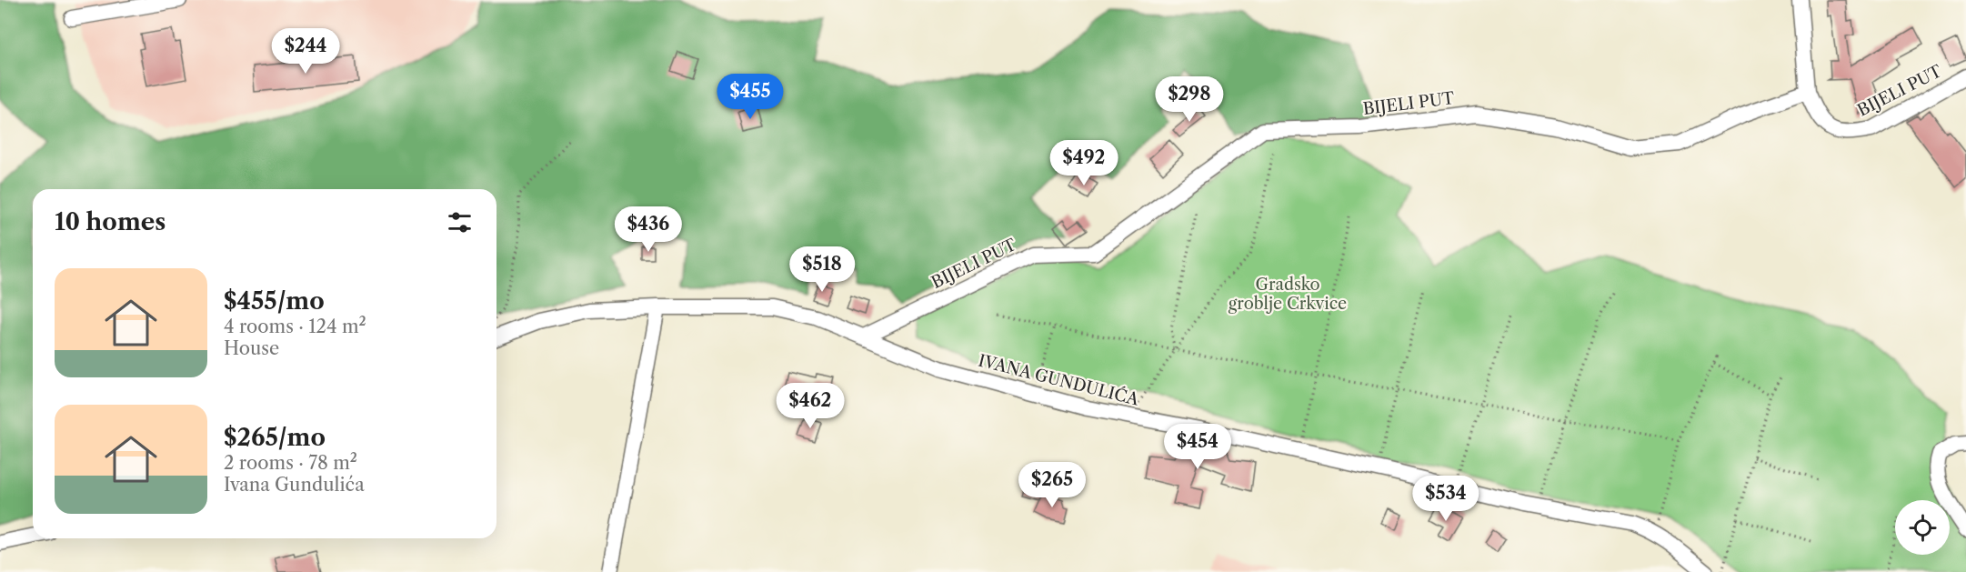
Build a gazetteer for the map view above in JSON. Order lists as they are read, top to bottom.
{
  "streets": {
    "street": ["BIJELI PUT", "IVANA GUNDULIĆA"]
  },
  "crossings": [
    ["BIJELI PUT", "IVANA GUNDULIĆA"]
  ],
  "parks": ["Gradsko groblje Crkvice"],
  "page": {
    "price": [
      "$244",
      "$455",
      "$298",
      "$492",
      "$436",
      "$518",
      "$462",
      "$454",
      "$265",
      "$534"
    ],
    "heading": "10 homes",
    "list": [
      {
        "name": "$455/mo",
        "note": "4 rooms · 124 m² · House"
      },
      {
        "name": "$265/mo",
        "note": "2 rooms · 78 m² · Ivana Gundulića"
      }
    ]
  }
}
